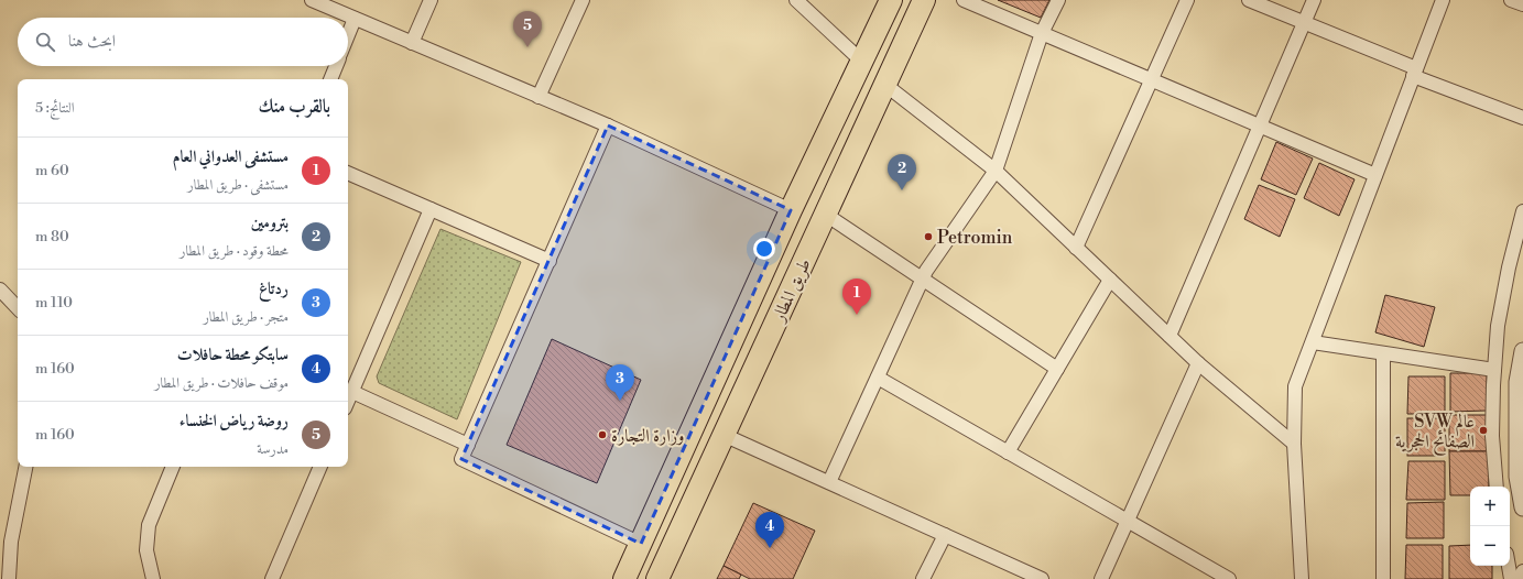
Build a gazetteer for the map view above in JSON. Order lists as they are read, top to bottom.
{
  "streets": {
    "main road": ["طريق المطار"]
  },
  "places": ["Petromin", "SVW عالم الصفائح الحجرية", "وزارة التجارة"],
  "page": {
    "pins": [
      "5",
      "2",
      "1",
      "3",
      "4"
    ],
    "search": "ابحث هنا",
    "heading": ["بالقرب منك", "النتائج: 5"],
    "list": [
      {
        "mark": "1",
        "name": "مستشفى العدواني العام",
        "note": "مستشفى · طريق المطار",
        "value": "60 m"
      },
      {
        "mark": "2",
        "name": "بترومين",
        "note": "محطة وقود · طريق المطار",
        "value": "80 m"
      },
      {
        "mark": "3",
        "name": "ردتاغ",
        "note": "متجر · طريق المطار",
        "value": "110 m"
      },
      {
        "mark": "4",
        "name": "سابتكو محطة حافلات",
        "note": "موقف حافلات · طريق المطار",
        "value": "160 m"
      },
      {
        "mark": "5",
        "name": "روضة رياض الخنساء",
        "note": "مدرسة",
        "value": "160 m"
      }
    ],
    "map_buttons": ["+", "−"]
  }
}
